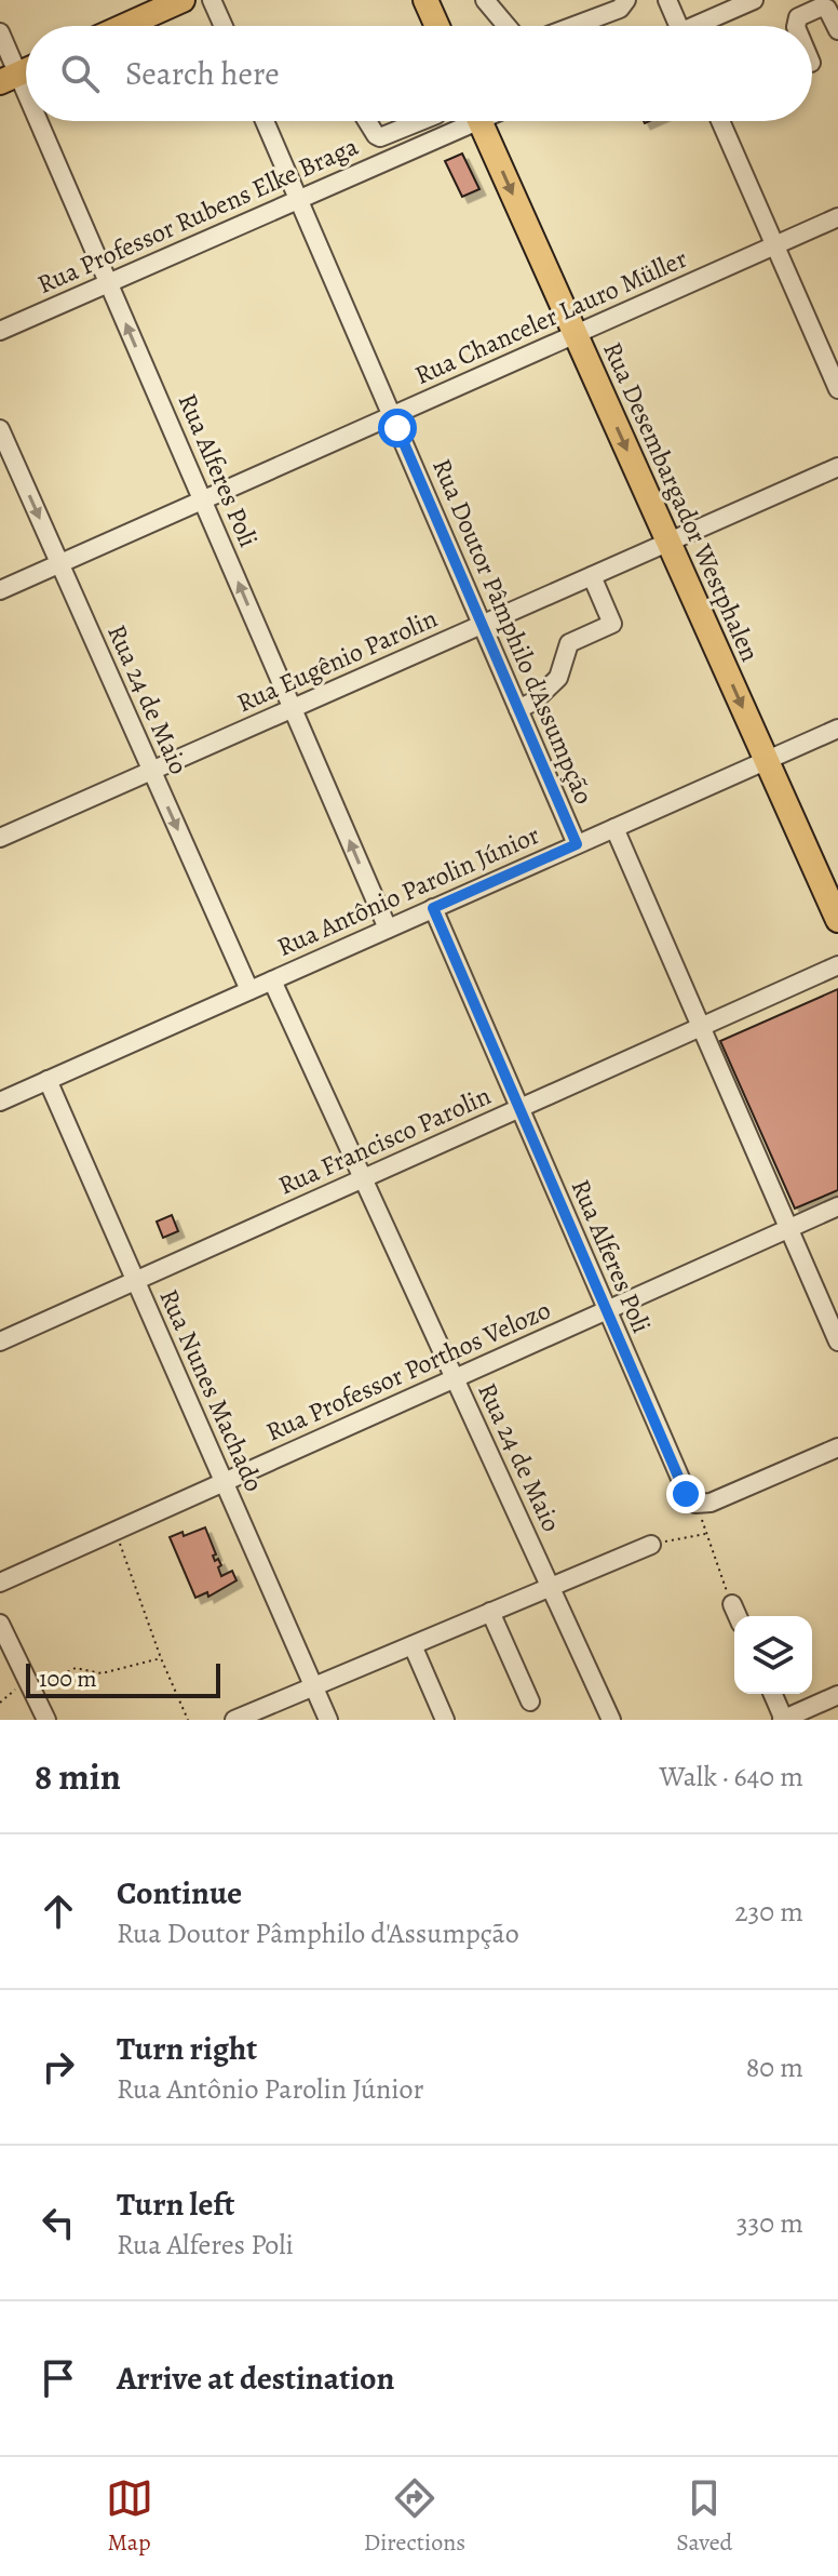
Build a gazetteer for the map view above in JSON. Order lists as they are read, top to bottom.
{
  "streets": {
    "main road": ["Rua Desembargador Westphalen"],
    "street": [
      "Rua Professor Rubens Elke Braga",
      "Rua Chanceler Lauro Müller",
      "Rua Alferes Poli",
      "Rua Doutor Pâmphilo d'Assumpção",
      "Rua Eugênio Parolin",
      "Rua 24 de Maio",
      "Rua Antônio Parolin Júnior",
      "Rua Francisco Parolin",
      "Rua Professor Porthos Velozo",
      "Rua Nunes Machado"
    ]
  },
  "crossings": [
    ["Rua Professor Rubens Elke Braga", "Rua Alferes Poli"],
    ["Rua Professor Rubens Elke Braga", "Rua Doutor Pâmphilo d'Assumpção"],
    ["Rua Chanceler Lauro Müller", "Rua Alferes Poli"],
    ["Rua Chanceler Lauro Müller", "Rua Desembargador Westphalen"],
    ["Rua Chanceler Lauro Müller", "Rua Doutor Pâmphilo d'Assumpção"],
    ["Rua Chanceler Lauro Müller", "Rua 24 de Maio"],
    ["Rua Alferes Poli", "Rua Eugênio Parolin"],
    ["Rua Alferes Poli", "Rua Antônio Parolin Júnior"],
    ["Rua Alferes Poli", "Rua Francisco Parolin"],
    ["Rua Alferes Poli", "Rua Professor Porthos Velozo"],
    ["Rua Desembargador Westphalen", "Rua Eugênio Parolin"],
    ["Rua Desembargador Westphalen", "Rua Antônio Parolin Júnior"],
    ["Rua Doutor Pâmphilo d'Assumpção", "Rua Eugênio Parolin"],
    ["Rua Doutor Pâmphilo d'Assumpção", "Rua Antônio Parolin Júnior"],
    ["Rua Doutor Pâmphilo d'Assumpção", "Rua Francisco Parolin"],
    ["Rua Doutor Pâmphilo d'Assumpção", "Rua Professor Porthos Velozo"],
    ["Rua Eugênio Parolin", "Rua 24 de Maio"],
    ["Rua 24 de Maio", "Rua Antônio Parolin Júnior"],
    ["Rua 24 de Maio", "Rua Francisco Parolin"],
    ["Rua 24 de Maio", "Rua Professor Porthos Velozo"],
    ["Rua Antônio Parolin Júnior", "Rua Nunes Machado"],
    ["Rua Francisco Parolin", "Rua Nunes Machado"],
    ["Rua Professor Porthos Velozo", "Rua Nunes Machado"]
  ],
  "one_way": ["Rua Alferes Poli", "Rua Desembargador Westphalen"],
  "scale_bar": "100 m",
  "page": {
    "search": "Search here",
    "scale": "100 m",
    "heading": ["8 min", "Walk · 640 m"],
    "list": [
      ["Continue", "Rua Doutor Pâmphilo d'Assumpção", "230 m"],
      ["Turn right", "Rua Antônio Parolin Júnior", "80 m"],
      ["Turn left", "Rua Alferes Poli", "330 m"],
      "Arrive at destination"
    ],
    "nav": ["Map", "Directions", "Saved"]
  }
}
